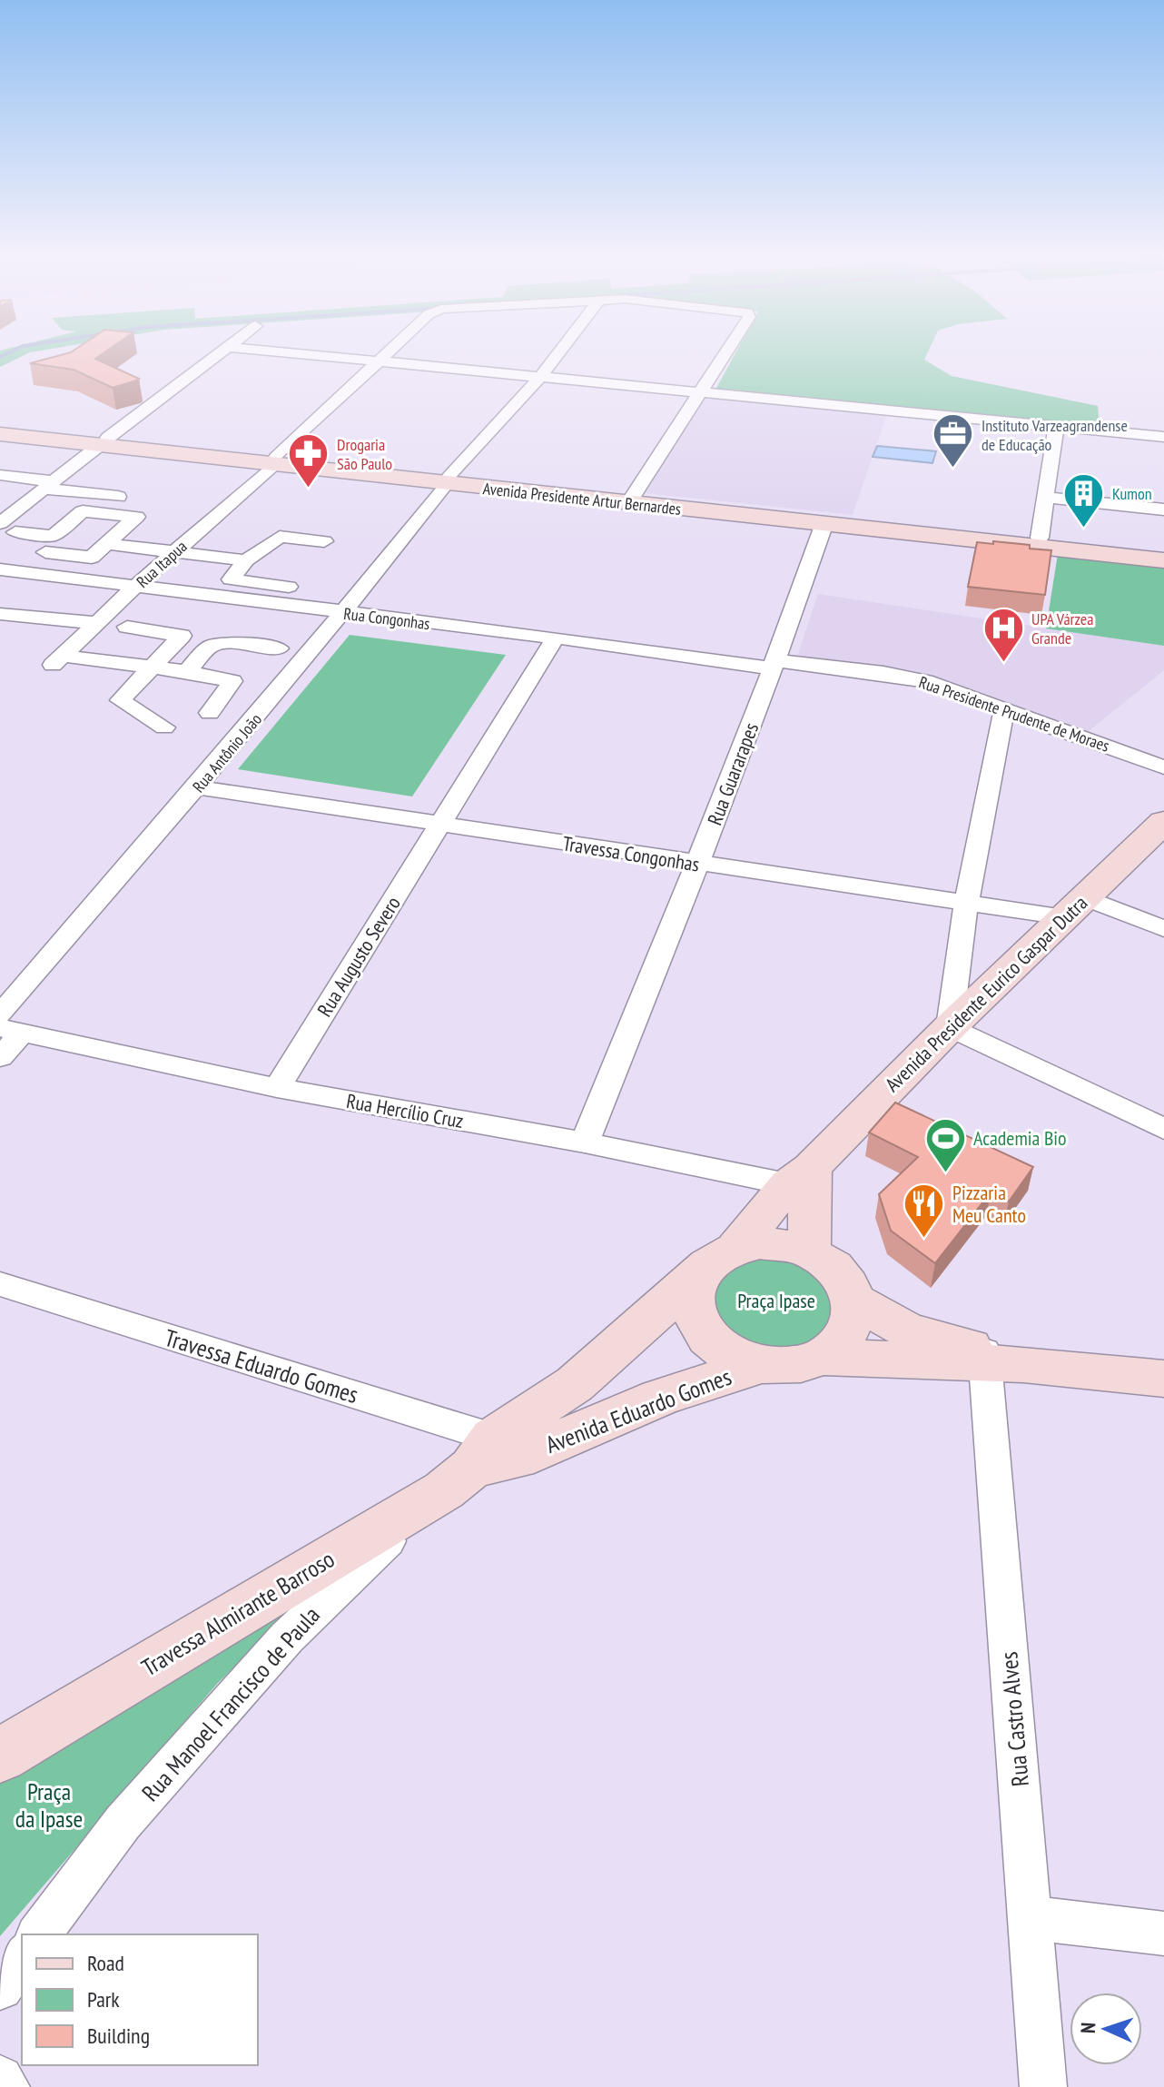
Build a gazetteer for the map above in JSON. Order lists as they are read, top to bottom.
{
  "streets": {
    "main road": [
      "Avenida Presidente Artur Bernardes",
      "Avenida Presidente Eurico Gaspar Dutra",
      "Avenida Eduardo Gomes",
      "Travessa Almirante Barroso"
    ],
    "street": [
      "Rua Itapua",
      "Rua Congonhas",
      "Rua Presidente Prudente de Moraes",
      "Rua Antônio João",
      "Rua Guararapes",
      "Travessa Congonhas",
      "Rua Augusto Severo",
      "Rua Hercílio Cruz",
      "Travessa Eduardo Gomes",
      "Rua Manoel Francisco de Paula",
      "Rua Castro Alves"
    ]
  },
  "crossings": [
    ["Avenida Presidente Artur Bernardes", "Rua Itapua"],
    ["Avenida Presidente Artur Bernardes", "Rua Antônio João"],
    ["Avenida Presidente Artur Bernardes", "Rua Guararapes"],
    ["Rua Itapua", "Rua Congonhas"],
    ["Rua Congonhas", "Rua Presidente Prudente de Moraes"],
    ["Rua Congonhas", "Rua Antônio João"],
    ["Rua Congonhas", "Rua Guararapes"],
    ["Rua Congonhas", "Rua Augusto Severo"],
    ["Rua Presidente Prudente de Moraes", "Rua Guararapes"],
    ["Rua Antônio João", "Travessa Congonhas"],
    ["Rua Guararapes", "Travessa Congonhas"],
    ["Rua Guararapes", "Rua Hercílio Cruz"],
    ["Travessa Congonhas", "Rua Augusto Severo"],
    ["Travessa Congonhas", "Avenida Presidente Eurico Gaspar Dutra"],
    ["Rua Augusto Severo", "Rua Hercílio Cruz"],
    ["Avenida Presidente Eurico Gaspar Dutra", "Rua Hercílio Cruz"],
    ["Avenida Presidente Eurico Gaspar Dutra", "Travessa Eduardo Gomes"],
    ["Avenida Presidente Eurico Gaspar Dutra", "Avenida Eduardo Gomes"],
    ["Avenida Presidente Eurico Gaspar Dutra", "Travessa Almirante Barroso"],
    ["Avenida Presidente Eurico Gaspar Dutra", "Rua Manoel Francisco de Paula"],
    ["Travessa Eduardo Gomes", "Avenida Eduardo Gomes"],
    ["Travessa Eduardo Gomes", "Travessa Almirante Barroso"],
    ["Travessa Eduardo Gomes", "Rua Manoel Francisco de Paula"],
    ["Avenida Eduardo Gomes", "Travessa Almirante Barroso"],
    ["Avenida Eduardo Gomes", "Rua Manoel Francisco de Paula"],
    ["Travessa Almirante Barroso", "Rua Manoel Francisco de Paula"]
  ],
  "parks": ["Praça Ipase", "Praça da Ipase"],
  "places": {
    "office": ["Instituto Varzeagrandense de Educação"],
    "pharmacy": ["Drogaria São Paulo"],
    "building": ["Kumon"],
    "hospital": ["UPA Várzea Grande"],
    "sports": ["Academia Bio"],
    "restaurant": ["Pizzaria Meu Canto"]
  },
  "legend": ["Road", "Park", "Building"],
  "north": "left"
}
